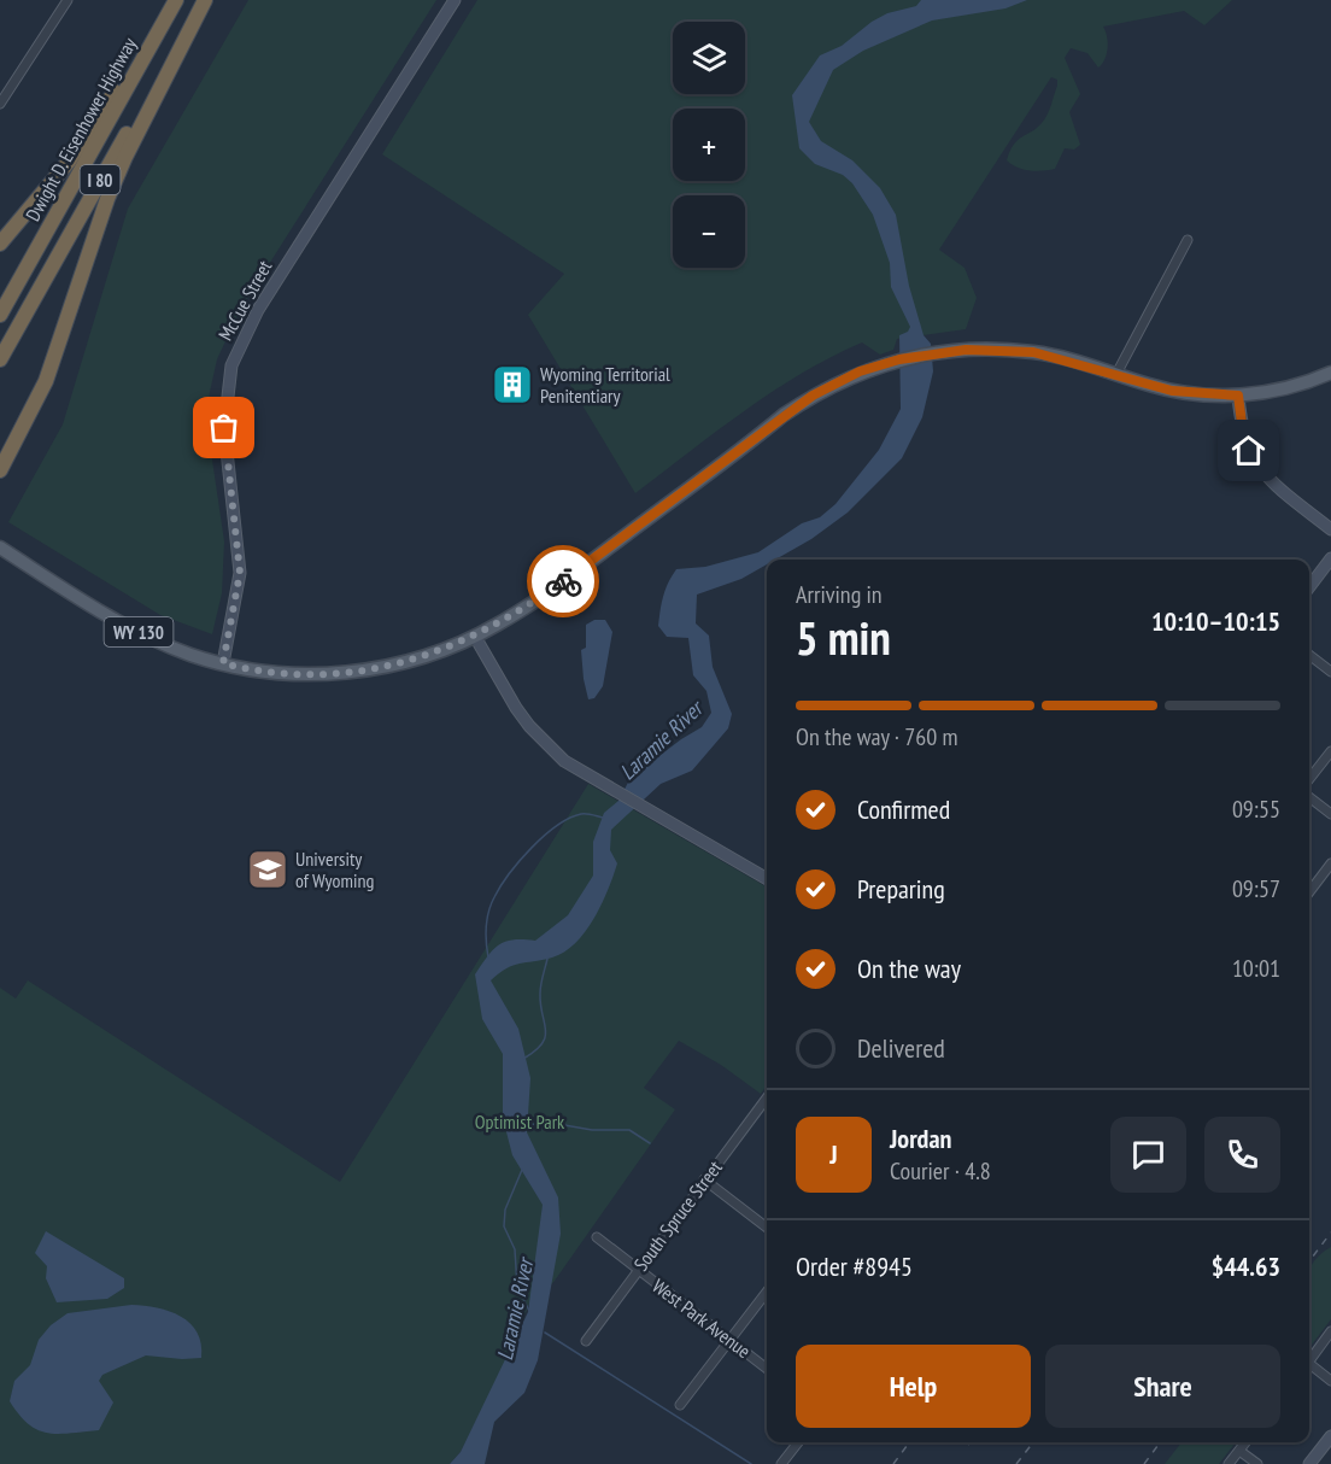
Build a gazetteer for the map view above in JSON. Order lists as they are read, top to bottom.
{
  "streets": {
    "highway": ["Dwight D. Eisenhower Highway", "I 80"],
    "main road": ["McCue Street", "WY 130"],
    "street": ["South Spruce Street", "West Park Avenue"]
  },
  "crossings": [
    ["McCue Street", "WY 130"],
    ["South Spruce Street", "West Park Avenue"]
  ],
  "water": ["Laramie River"],
  "parks": ["Optimist Park"],
  "places": {
    "building": ["Wyoming Territorial Penitentiary"],
    "school or university": ["University of Wyoming"]
  },
  "page": {
    "map_buttons": ["+", "−"],
    "heading": ["5 min", "Arriving in", "10:10–10:15"],
    "panel": [
      "Jordan",
      "Courier · 4.8",
      "Order #8945",
      "$44.63"
    ],
    "bar": "On the way · 760 m",
    "list": [
      ["Confirmed", "09:55"],
      ["Preparing", "09:57"],
      ["On the way", "10:01"],
      "Delivered"
    ],
    "round": "J",
    "buttons": ["Help", "Share"]
  }
}
